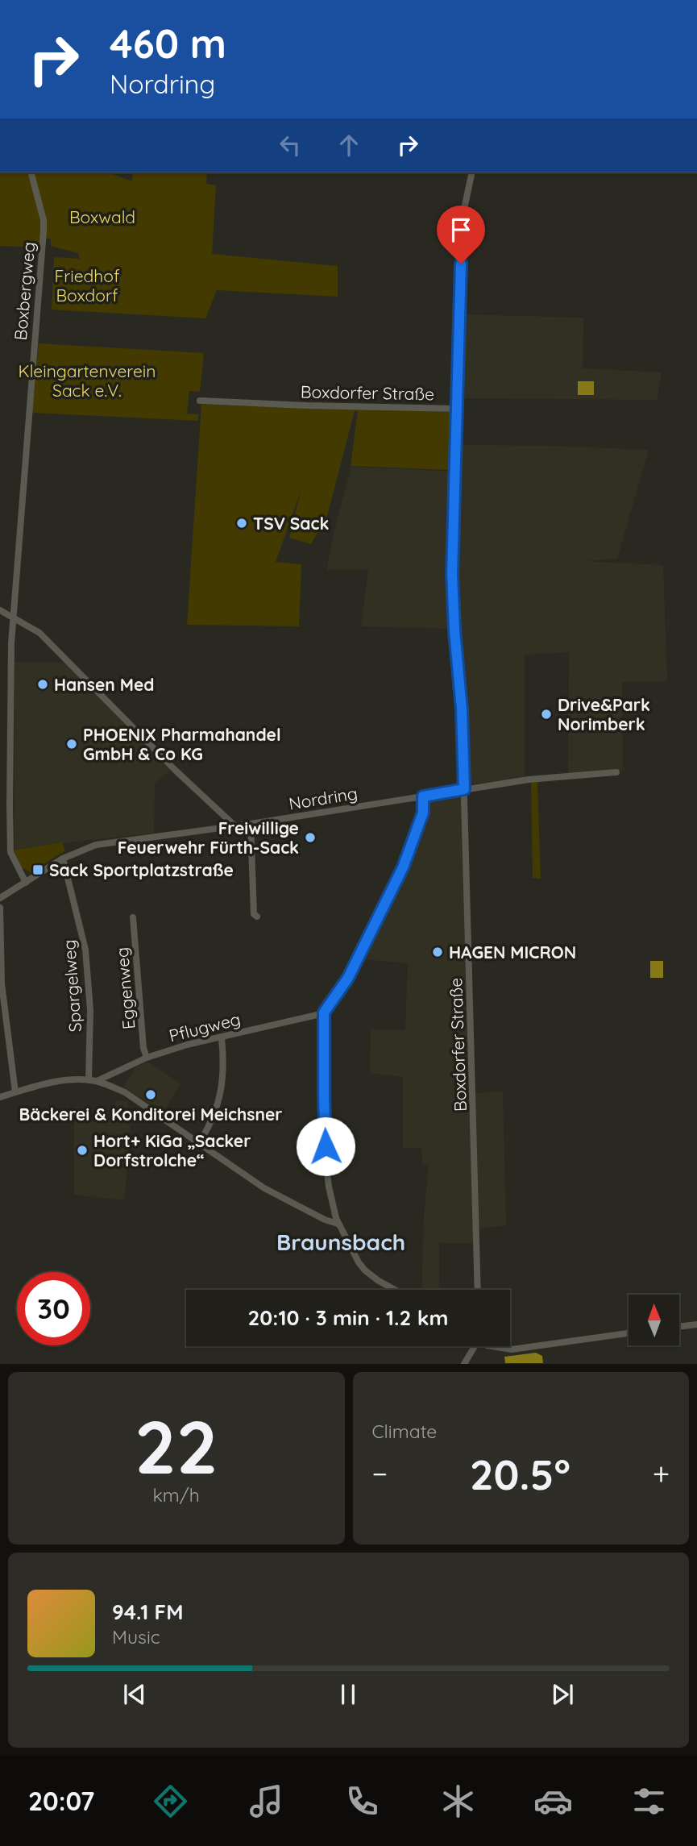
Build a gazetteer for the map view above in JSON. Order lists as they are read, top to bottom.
{
  "streets": {
    "street": [
      "Boxbergweg",
      "Boxdorfer Straße",
      "Nordring",
      "Spargelweg",
      "Eggenweg",
      "Pflugweg"
    ]
  },
  "crossings": [
    ["Boxbergweg", "Nordring"],
    ["Boxdorfer Straße", "Nordring"],
    ["Nordring", "Spargelweg"],
    ["Spargelweg", "Pflugweg"],
    ["Eggenweg", "Pflugweg"]
  ],
  "districts": ["Braunsbach"],
  "parks": ["Boxwald", "Friedhof Boxdorf", "Kleingartenverein Sack e.V."],
  "places": {
    "other": [
      "TSV Sack",
      "Hansen Med",
      "Drive&Park Norimberk",
      "PHOENIX Pharmahandel GmbH & Co KG",
      "Freiwillige Feuerwehr Fürth-Sack",
      "HAGEN MICRON",
      "Bäckerei & Konditorei Meichsner",
      "Hort+ KiGa „Sacker Dorfstrolche“"
    ],
    "transit": ["Sack Sportplatzstraße"]
  },
  "north": "top",
  "page": {
    "turn": ["460 m", "Nordring"],
    "limit": "30",
    "trip": "20:10 · 3 min · 1.2 km",
    "tile": [
      ["22", "km/h"],
      "Climate"
    ],
    "heat": ["−", "20.5°", "+"],
    "song": ["94.1 FM", "Music"],
    "tabs": "20:07"
  }
}
